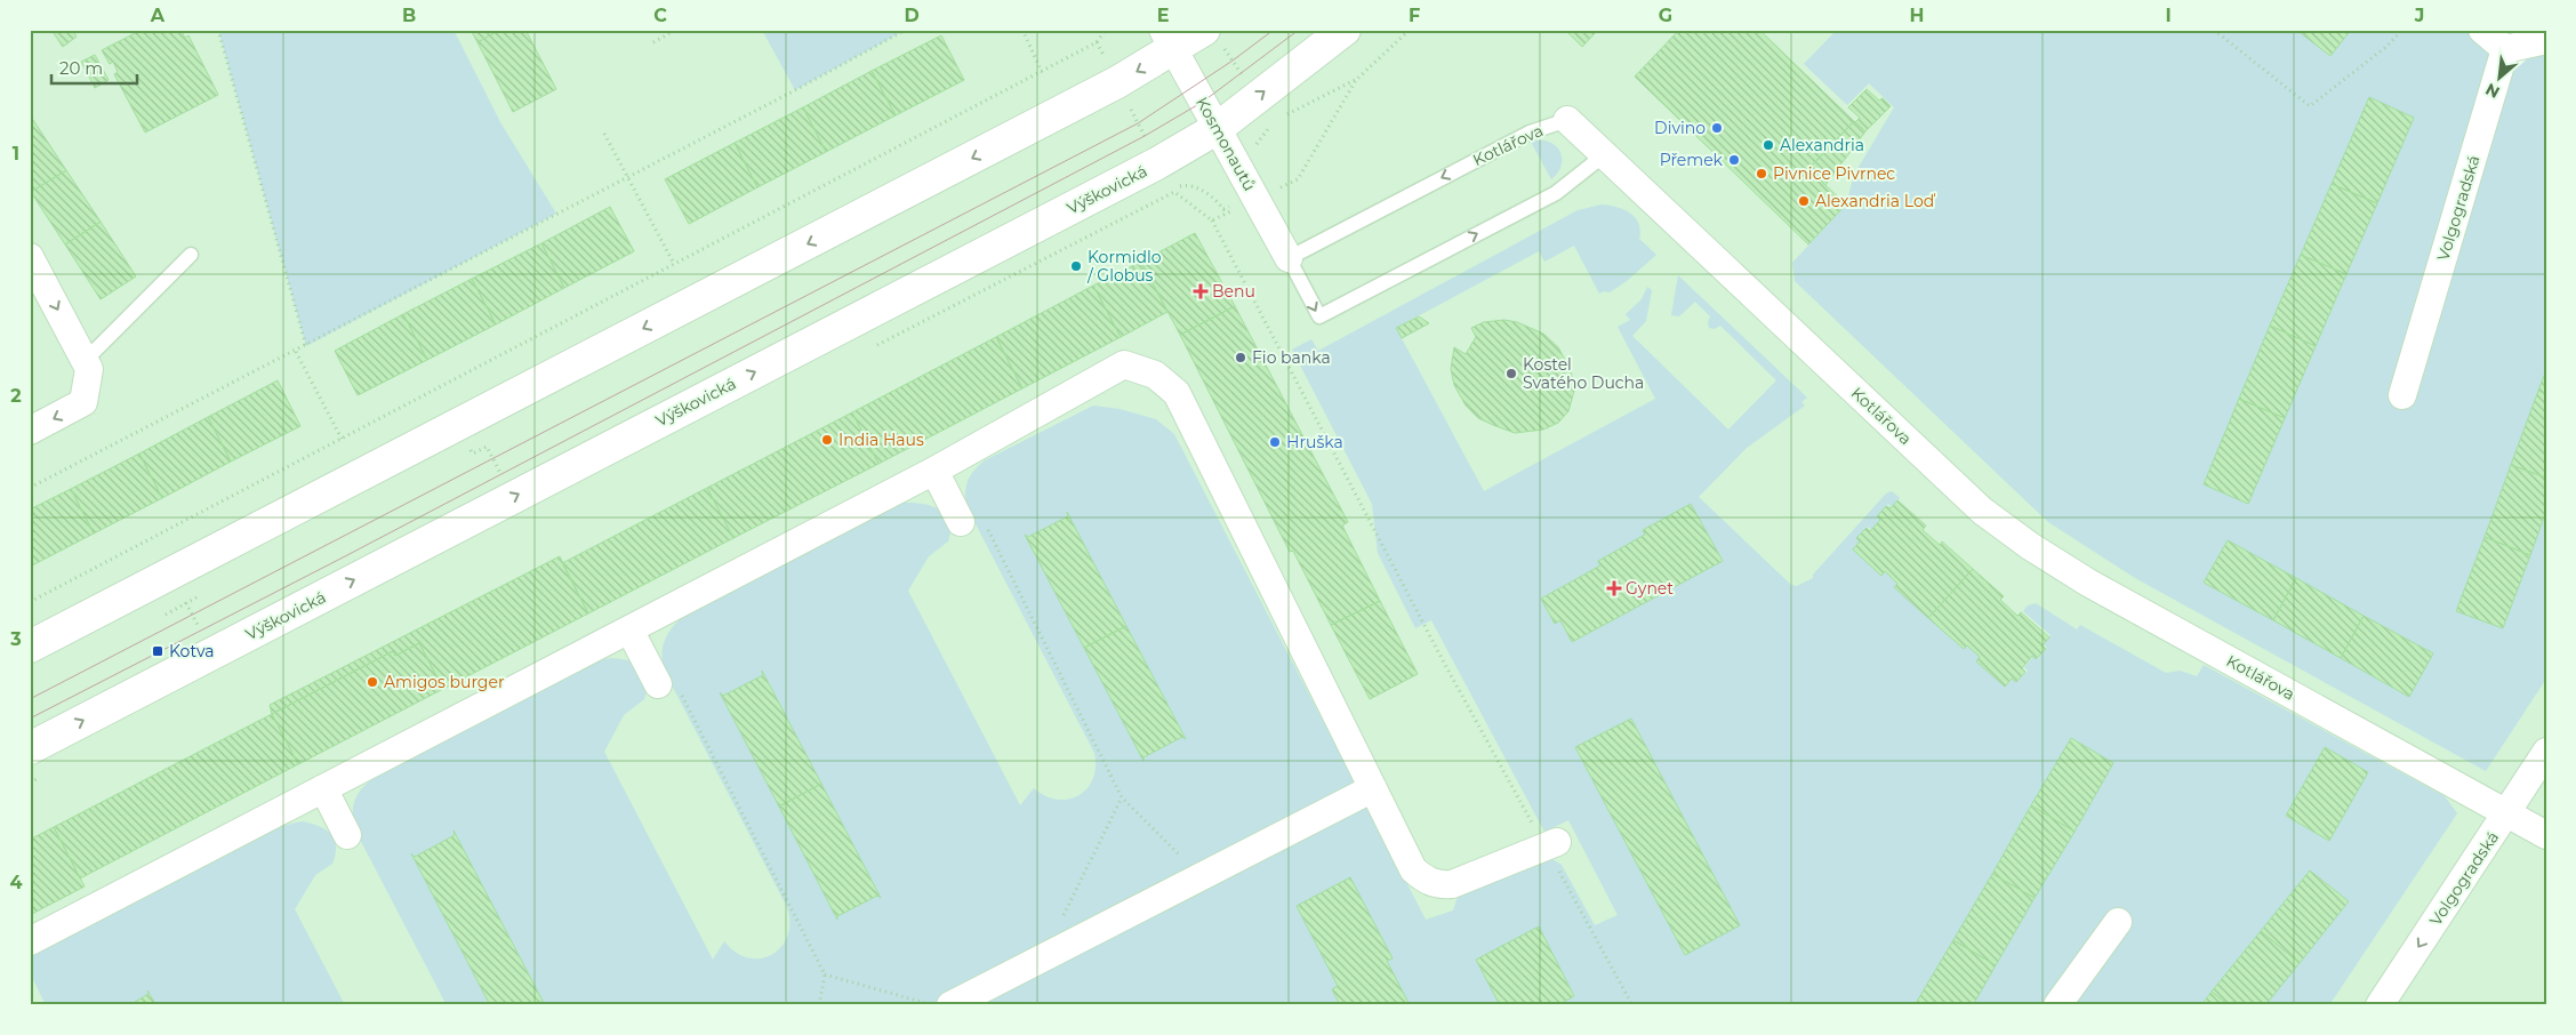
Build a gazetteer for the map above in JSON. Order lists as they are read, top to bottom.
{
  "streets": {
    "street": [
      "Kosmonautů",
      "Kotlářova",
      "Výškovická",
      "Volgogradská"
    ]
  },
  "crossings": [
    ["Kosmonautů", "Kotlářova"],
    ["Kosmonautů", "Výškovická"],
    ["Kotlářova", "Volgogradská"]
  ],
  "places": {
    "other": [
      "Divino",
      "Alexandria",
      "Přemek",
      "Pivnice Pivrnec",
      "Alexandria Loď",
      "Kormidlo / Globus",
      "Fio banka",
      "Kostel Svatého Ducha",
      "India Haus",
      "Hruška",
      "Amigos burger"
    ],
    "health": ["Benu", "Gynet"],
    "transit": ["Kotva"]
  },
  "scale_bar": "20 m",
  "north": "bottom left",
  "grid": {
    "columns": [
      "A",
      "B",
      "C",
      "D",
      "E",
      "F",
      "G",
      "H",
      "I",
      "J"
    ],
    "rows": [
      "1",
      "2",
      "3",
      "4"
    ]
  }
}
